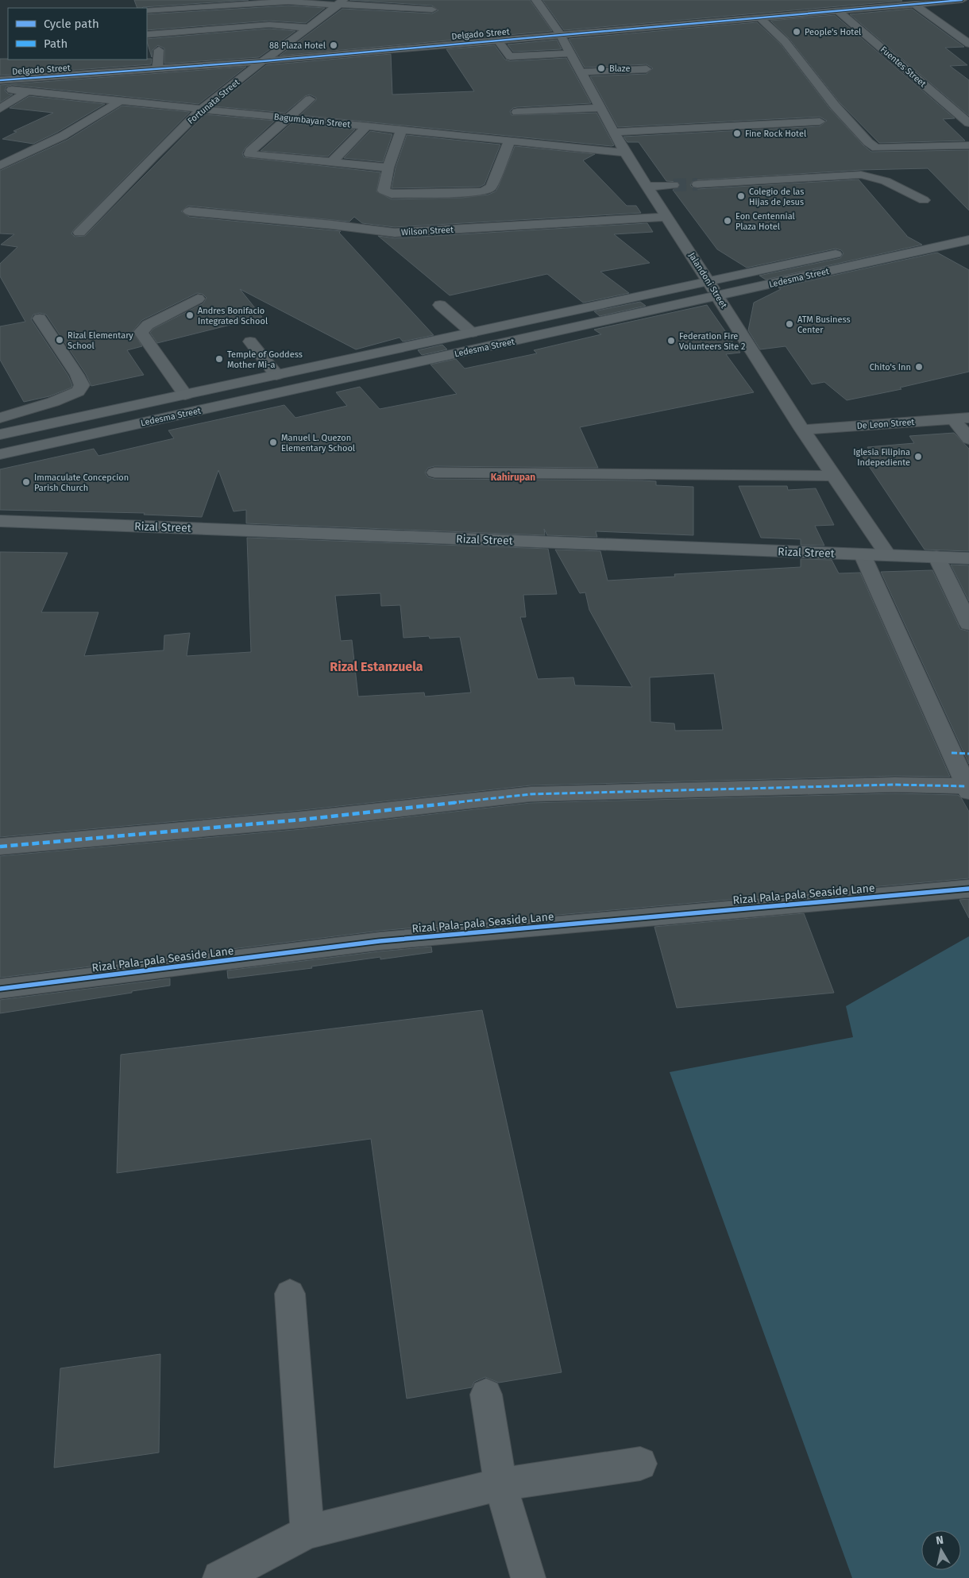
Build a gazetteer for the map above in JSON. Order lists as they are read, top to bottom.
{
  "streets": {
    "main road": ["Ledesma Street", "Rizal Street"],
    "street": [
      "Delgado Street",
      "Fuentes Street",
      "Fortunata Street",
      "Bagumbayan Street",
      "Wilson Street",
      "Jalandoni Street",
      "De Leon Street",
      "Rizal Pala-pala Seaside Lane"
    ]
  },
  "crossings": [
    ["Delgado Street", "Fuentes Street"],
    ["Delgado Street", "Fortunata Street"],
    ["Delgado Street", "Jalandoni Street"],
    ["Fortunata Street", "Bagumbayan Street"],
    ["Bagumbayan Street", "Jalandoni Street"],
    ["Wilson Street", "Jalandoni Street"],
    ["Ledesma Street", "Jalandoni Street"],
    ["Jalandoni Street", "De Leon Street"],
    ["Jalandoni Street", "Rizal Street"]
  ],
  "districts": ["Kahirupan", "Rizal Estanzuela"],
  "places": [
    "People's Hotel",
    "88 Plaza Hotel",
    "Blaze",
    "Fine Rock Hotel",
    "Colegio de las Hijas de Jesus",
    "Eon Centennial Plaza Hotel",
    "Andres Bonifacio Integrated School",
    "ATM Business Center",
    "Rizal Elementary School",
    "Federation Fire Volunteers Site 2",
    "Temple of Goddess Mother Mi-a",
    "Chito's Inn",
    "Manuel L. Quezon Elementary School",
    "Iglesia Filipina Indepediente",
    "Immaculate Concepcion Parish Church"
  ],
  "legend": ["Cycle path", "Path"],
  "north": "top"
}
